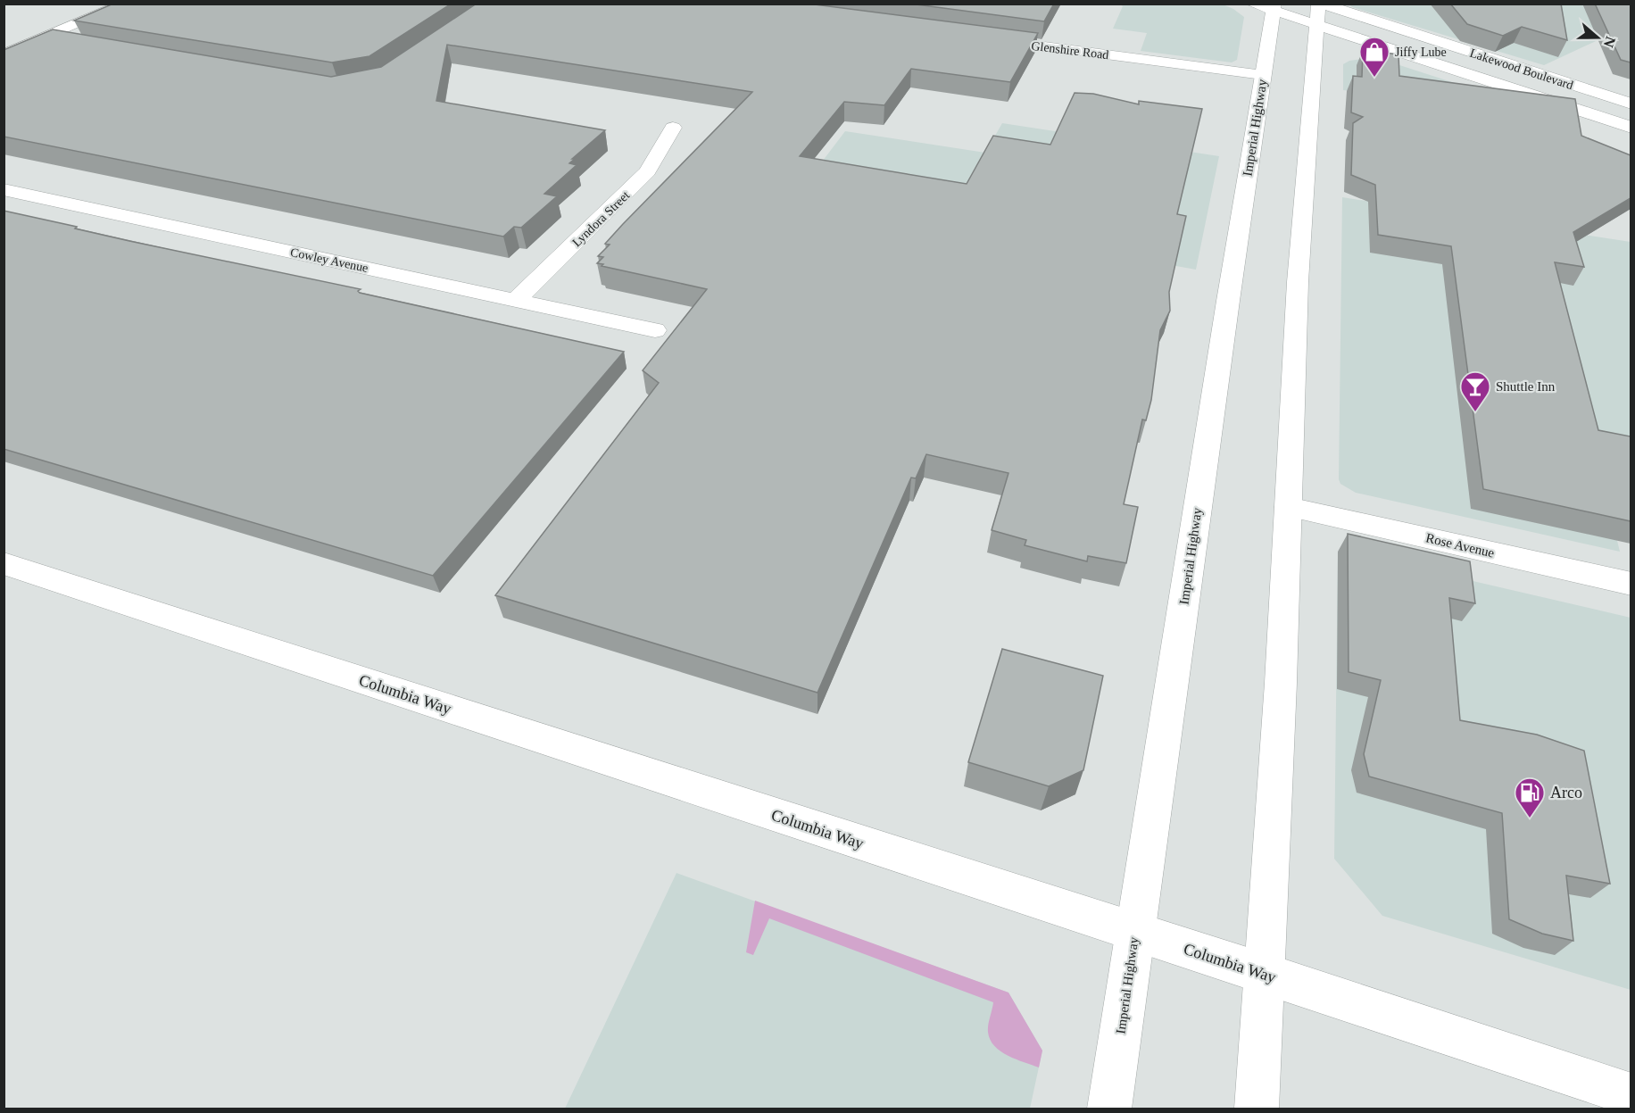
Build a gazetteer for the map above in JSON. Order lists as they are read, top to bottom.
{
  "streets": {
    "main road": [
      "Glenshire Road",
      "Lakewood Boulevard",
      "Imperial Highway",
      "Lyndora Street",
      "Cowley Avenue",
      "Rose Avenue",
      "Columbia Way"
    ]
  },
  "crossings": [
    ["Glenshire Road", "Imperial Highway"],
    ["Lakewood Boulevard", "Imperial Highway"],
    ["Imperial Highway", "Columbia Way"],
    ["Lyndora Street", "Cowley Avenue"]
  ],
  "places": {
    "shop": ["Jiffy Lube"],
    "bar": ["Shuttle Inn"],
    "fuel station": ["Arco"]
  },
  "north": "right"
}
